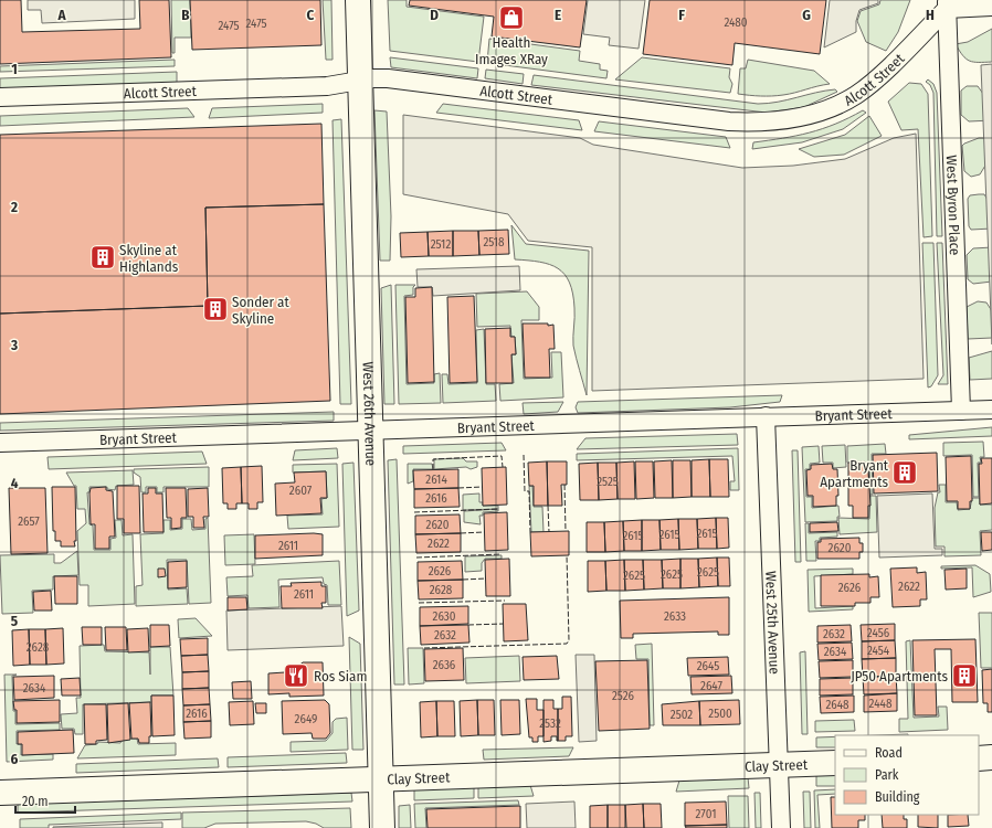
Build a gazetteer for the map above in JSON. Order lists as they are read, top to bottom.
{
  "streets": {
    "street": [
      "Alcott Street",
      "West Byron Place",
      "West 26th Avenue",
      "Bryant Street",
      "West 25th Avenue",
      "Clay Street"
    ]
  },
  "crossings": [
    ["Alcott Street", "West Byron Place"],
    ["Alcott Street", "West 26th Avenue"],
    ["West Byron Place", "Bryant Street"],
    ["West 26th Avenue", "Bryant Street"],
    ["West 26th Avenue", "Clay Street"],
    ["Bryant Street", "West 25th Avenue"],
    ["West 25th Avenue", "Clay Street"]
  ],
  "places": {
    "shop": ["Health Images XRay"],
    "building": [
      "Skyline at Highlands",
      "Sonder at Skyline",
      "Bryant Apartments",
      "JP50 Apartments"
    ],
    "restaurant": ["Ros Siam"]
  },
  "house_numbers": [
    "2480",
    "2475",
    "2475",
    "2518",
    "2512",
    "2614",
    "2525",
    "2607",
    "2616",
    "2657",
    "2620",
    "2615",
    "2615",
    "2615",
    "2622",
    "2611",
    "2620",
    "2626",
    "2625",
    "2625",
    "2625",
    "2622",
    "2626",
    "2628",
    "2611",
    "2630",
    "2633",
    "2456",
    "2632",
    "2632",
    "2628",
    "2454",
    "2634",
    "2636",
    "2645",
    "2647",
    "2634",
    "2526",
    "2448",
    "2648",
    "2616",
    "2500",
    "2502",
    "2649",
    "2532",
    "2701"
  ],
  "legend": ["Road", "Park", "Building"],
  "scale_bar": "20 m",
  "grid": {
    "columns": [
      "A",
      "B",
      "C",
      "D",
      "E",
      "F",
      "G",
      "H"
    ],
    "rows": [
      "1",
      "2",
      "3",
      "4",
      "5",
      "6"
    ]
  }
}
